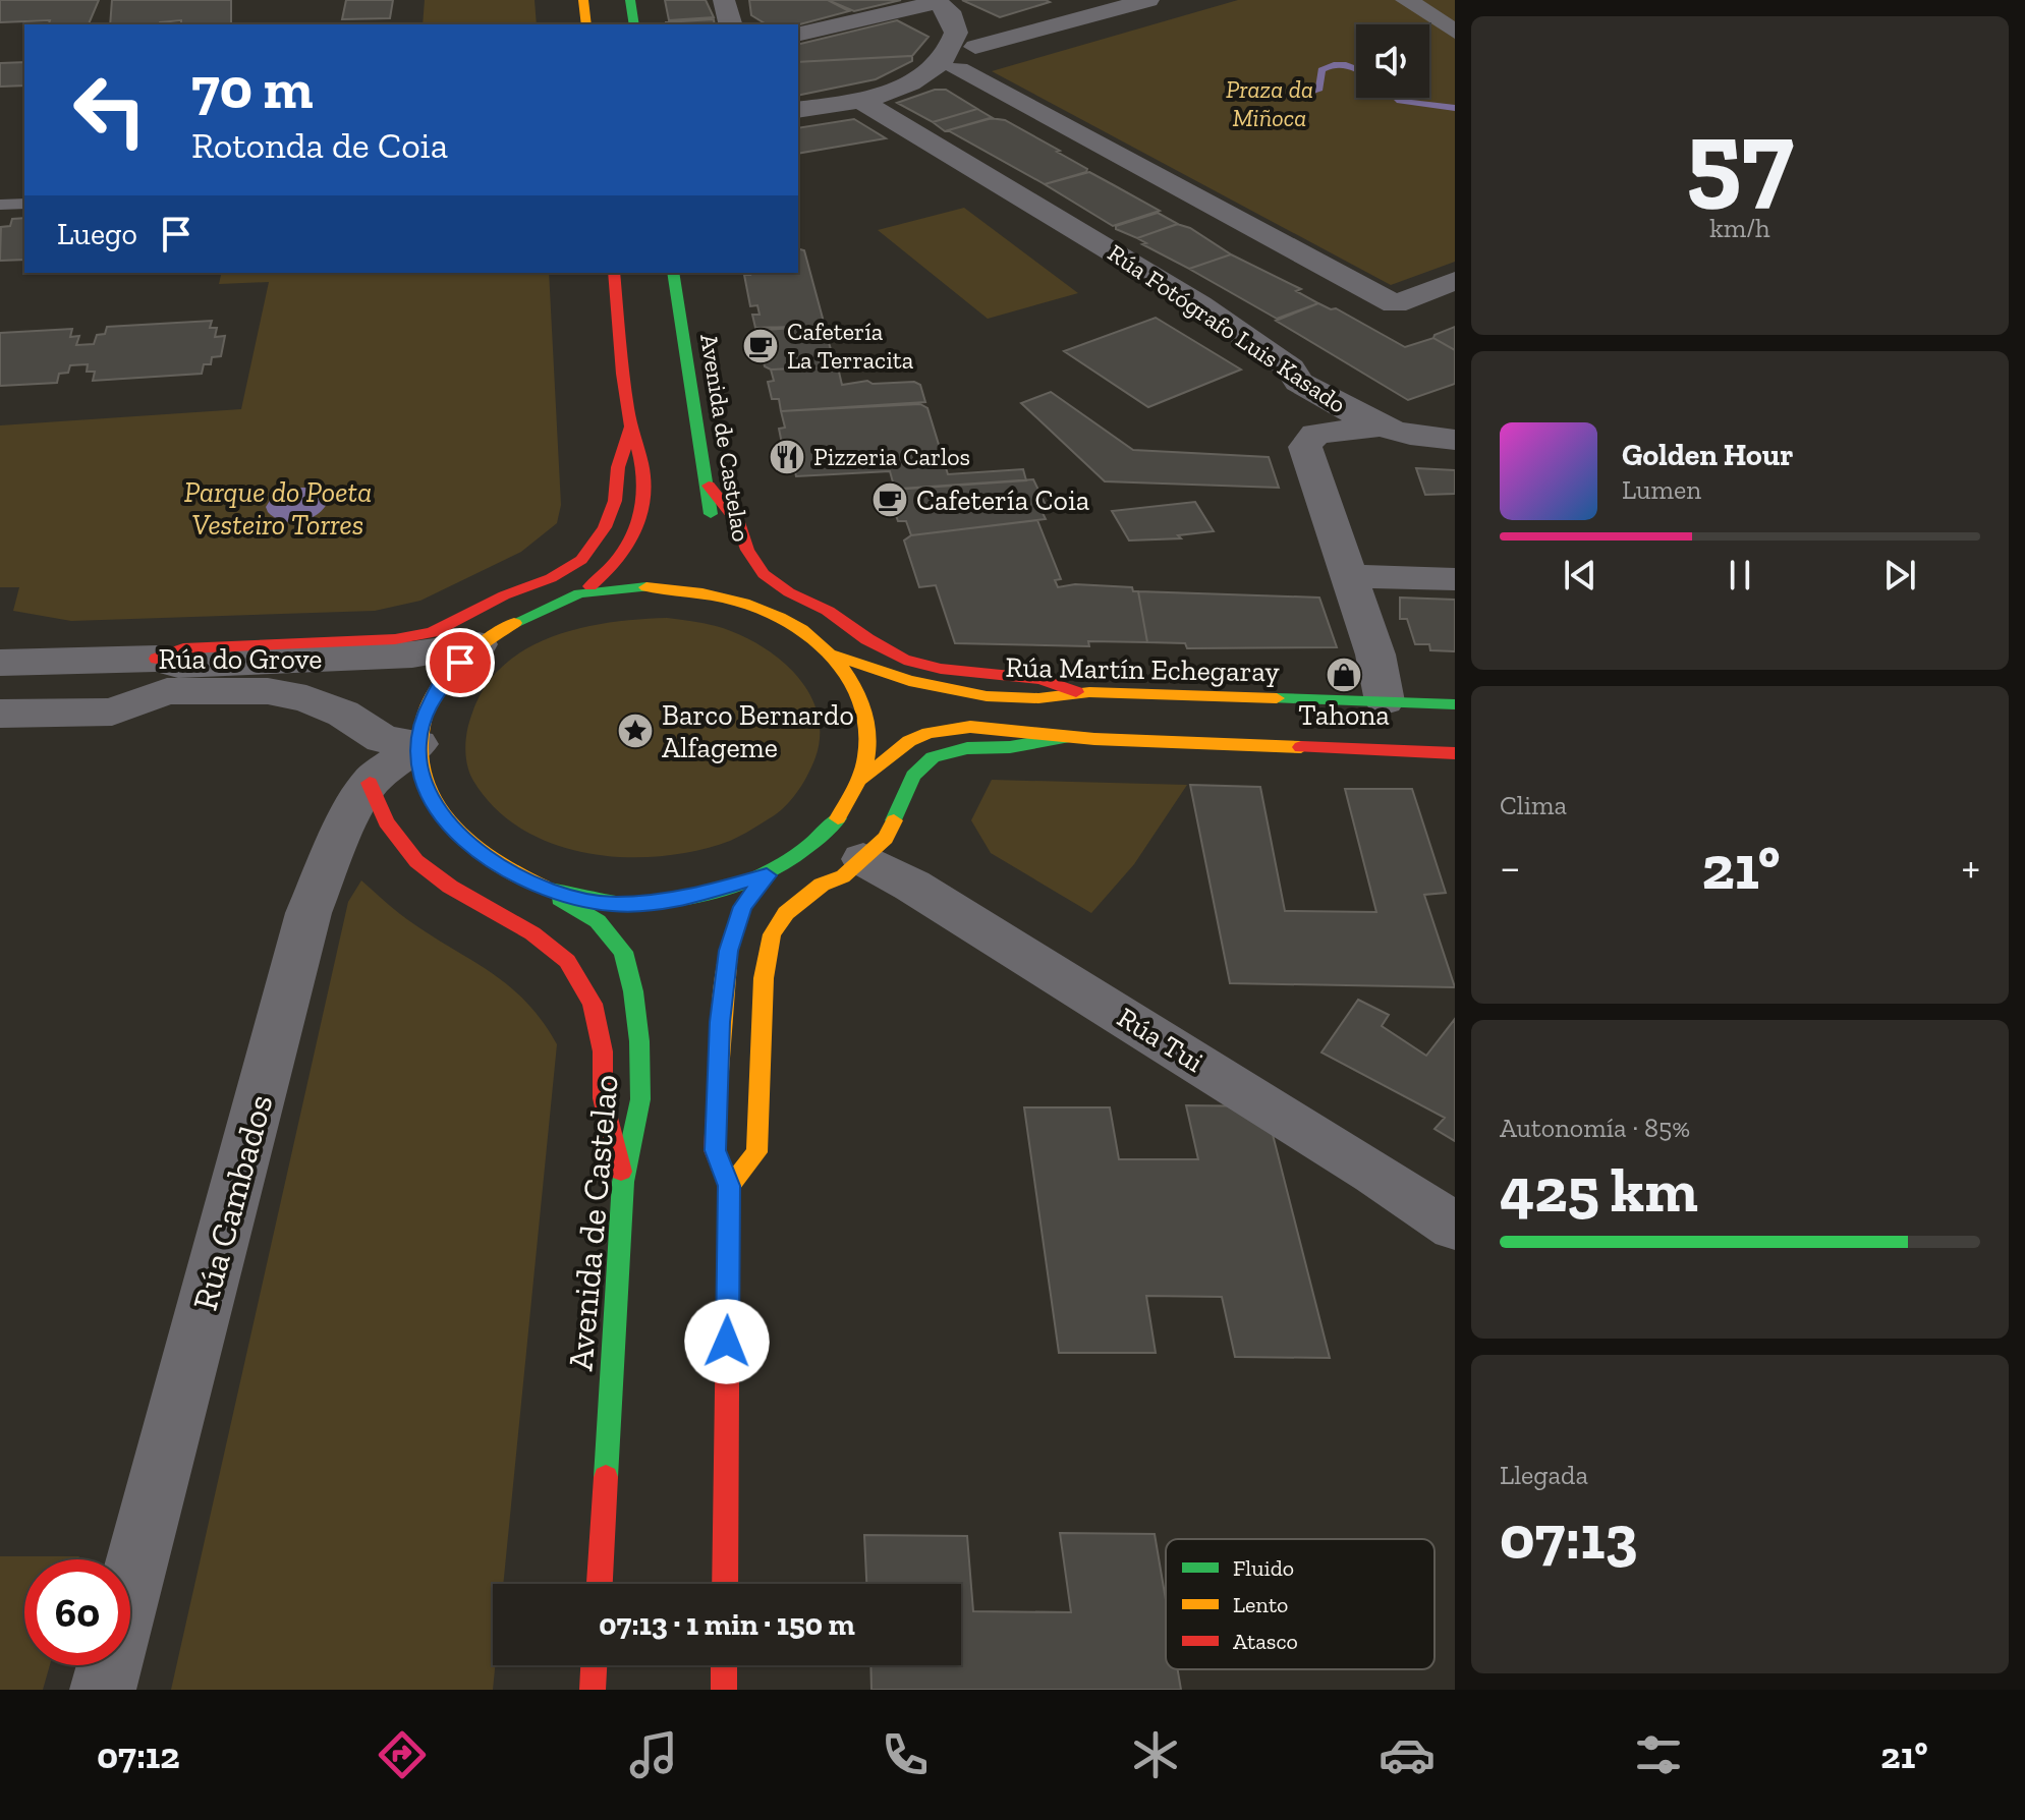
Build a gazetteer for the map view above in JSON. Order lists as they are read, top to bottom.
{
  "streets": {
    "main road": ["Avenida de Castelao", "Rúa Martín Echegaray"],
    "street": [
      "Rúa Fotógrafo Luis Kasado",
      "Rúa do Grove",
      "Rúa Tui",
      "Rúa Cambados"
    ]
  },
  "crossings": [
    ["Rúa Fotógrafo Luis Kasado", "Rúa Martín Echegaray"],
    ["Rúa do Grove", "Rúa Cambados"]
  ],
  "parks": ["Praza da Miñoca", "Parque do Poeta Vesteiro Torres"],
  "places": {
    "cafe": ["Cafetería La Terracita", "Cafetería Coia"],
    "restaurant": ["Pizzeria Carlos"],
    "shop": ["Tahona"],
    "place": ["Barco Bernardo Alfageme"]
  },
  "legend": ["Fluido", "Lento", "Atasco"],
  "page": {
    "tile": [
      ["57", "km/h"],
      "Clima",
      ["Autonomía · 85%", "425 km"],
      ["Llegada", "07:13"]
    ],
    "turn": ["70 m", "Rotonda de Coia"],
    "then": "Luego",
    "song": ["Golden Hour", "Lumen"],
    "heat": ["−", "21°", "+"],
    "limit": "60",
    "trip": "07:13 · 1 min · 150 m",
    "tabs": ["07:12", "21°"]
  }
}
